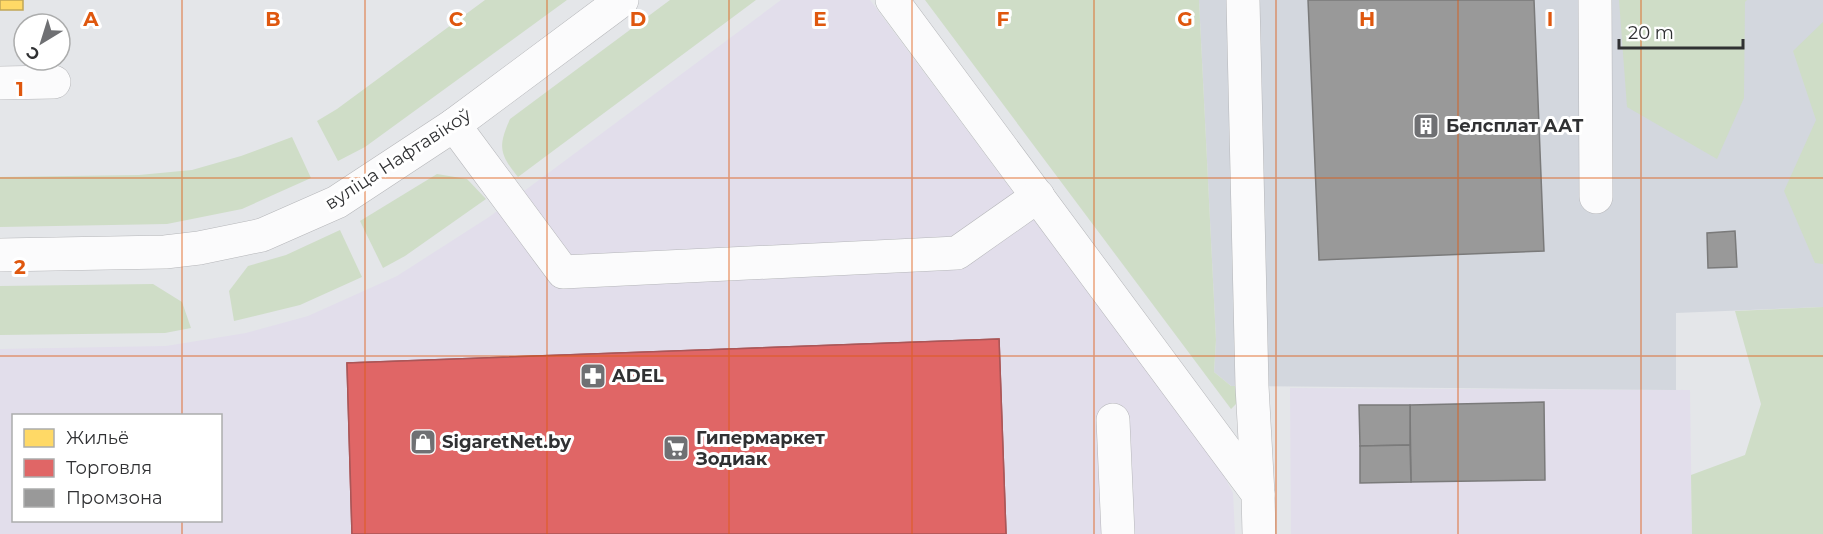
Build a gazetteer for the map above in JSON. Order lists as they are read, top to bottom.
{
  "streets": {
    "street": ["вуліца Нафтавікоў"]
  },
  "places": {
    "building": ["Белсплат ААТ"],
    "pharmacy": ["ADEL"],
    "shop": ["SigaretNet.by"],
    "supermarket": ["Гипермаркет Зодиак"]
  },
  "legend": ["Жильё", "Торговля", "Промзона"],
  "scale_bar": "20 m",
  "north": "bottom left",
  "grid": {
    "columns": [
      "A",
      "B",
      "C",
      "D",
      "E",
      "F",
      "G",
      "H",
      "I"
    ],
    "rows": ["1", "2"]
  }
}
